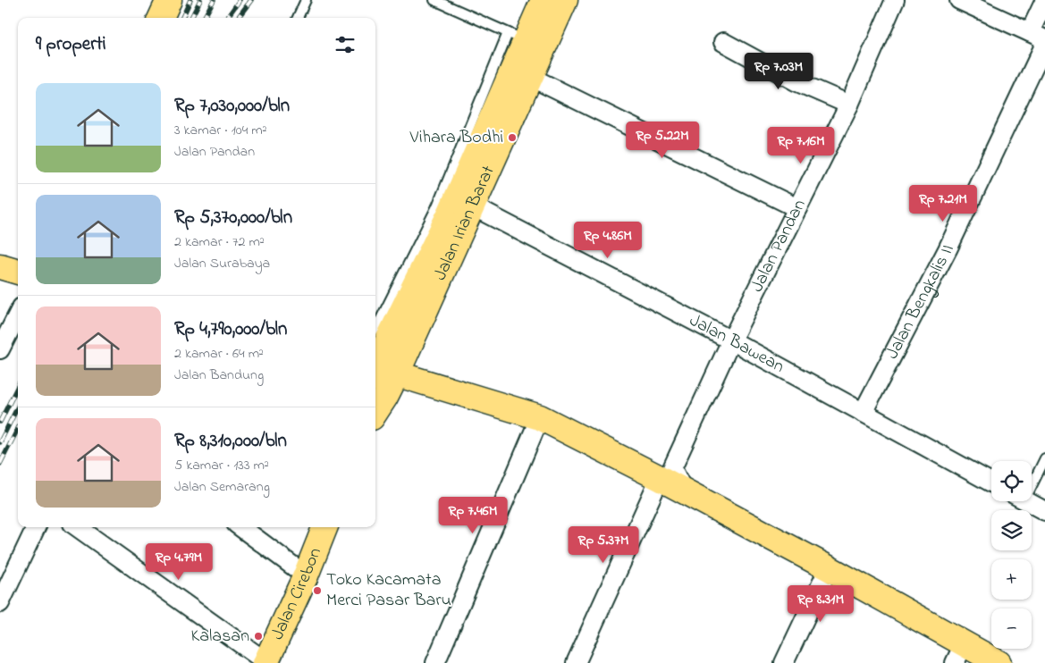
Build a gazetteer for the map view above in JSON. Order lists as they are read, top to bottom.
{
  "streets": {
    "main road": ["Jalan Irian Barat", "Jalan Cirebon"],
    "street": ["Jalan Pandan", "Jalan Bengkalis II", "Jalan Bawean"]
  },
  "crossings": [
    ["Jalan Irian Barat", "Jalan Bawean"],
    ["Jalan Pandan", "Jalan Bawean"],
    ["Jalan Bengkalis II", "Jalan Bawean"]
  ],
  "places": ["Vihara Bodhi", "Toko Kacamata Merci Pasar Baru", "Kalasan"],
  "page": {
    "heading": "9 properti",
    "price": [
      "Rp 7.03M",
      "Rp 5.22M",
      "Rp 7.16M",
      "Rp 7.21M",
      "Rp 4.86M",
      "Rp 7.46M",
      "Rp 5.37M",
      "Rp 4.79M",
      "Rp 8.31M"
    ],
    "list": [
      {
        "name": "Rp 7,030,000/bln",
        "note": "3 kamar · 104 m² · Jalan Pandan"
      },
      {
        "name": "Rp 5,370,000/bln",
        "note": "2 kamar · 72 m² · Jalan Surabaya"
      },
      {
        "name": "Rp 4,790,000/bln",
        "note": "2 kamar · 64 m² · Jalan Bandung"
      },
      {
        "name": "Rp 8,310,000/bln",
        "note": "5 kamar · 133 m² · Jalan Semarang"
      }
    ],
    "map_buttons": ["+", "−"]
  }
}
